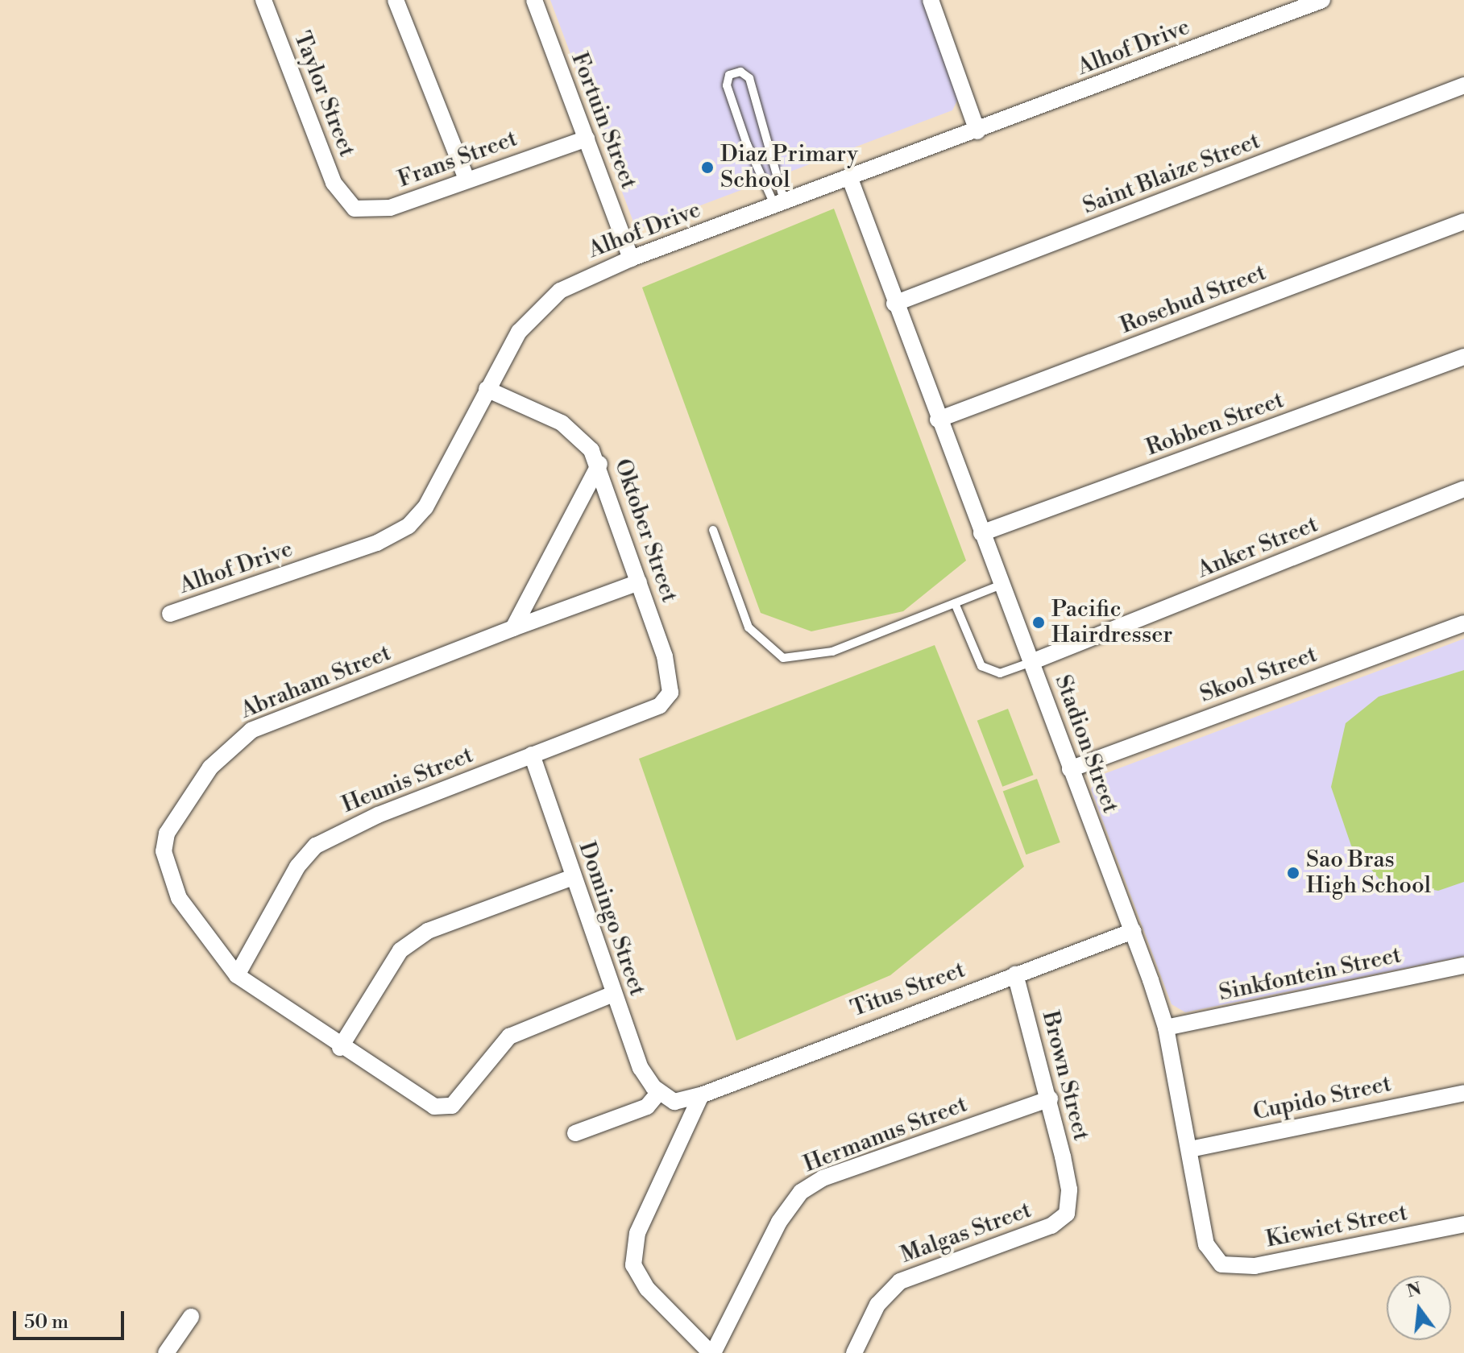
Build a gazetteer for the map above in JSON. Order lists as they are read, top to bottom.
{
  "streets": {
    "street": [
      "Alhof Drive",
      "Taylor Street",
      "Fortuin Street",
      "Frans Street",
      "Saint Blaize Street",
      "Rosebud Street",
      "Robben Street",
      "Oktober Street",
      "Anker Street",
      "Skool Street",
      "Abraham Street",
      "Stadion Street",
      "Heunis Street",
      "Domingo Street",
      "Sinkfontein Street",
      "Titus Street",
      "Brown Street",
      "Cupido Street",
      "Hermanus Street",
      "Kiewiet Street",
      "Malgas Street"
    ]
  },
  "crossings": [
    ["Alhof Drive", "Fortuin Street"],
    ["Alhof Drive", "Oktober Street"],
    ["Alhof Drive", "Stadion Street"],
    ["Taylor Street", "Frans Street"],
    ["Fortuin Street", "Frans Street"],
    ["Saint Blaize Street", "Stadion Street"],
    ["Rosebud Street", "Stadion Street"],
    ["Robben Street", "Stadion Street"],
    ["Oktober Street", "Abraham Street"],
    ["Oktober Street", "Heunis Street"],
    ["Anker Street", "Stadion Street"],
    ["Skool Street", "Stadion Street"],
    ["Abraham Street", "Heunis Street"],
    ["Abraham Street", "Domingo Street"],
    ["Stadion Street", "Sinkfontein Street"],
    ["Stadion Street", "Titus Street"],
    ["Stadion Street", "Cupido Street"],
    ["Stadion Street", "Kiewiet Street"],
    ["Heunis Street", "Domingo Street"],
    ["Domingo Street", "Titus Street"],
    ["Titus Street", "Brown Street"],
    ["Brown Street", "Hermanus Street"],
    ["Brown Street", "Malgas Street"]
  ],
  "places": ["Diaz Primary School", "Pacific Hairdresser", "Sao Bras High School"],
  "scale_bar": "50 m",
  "north": "top"
}
